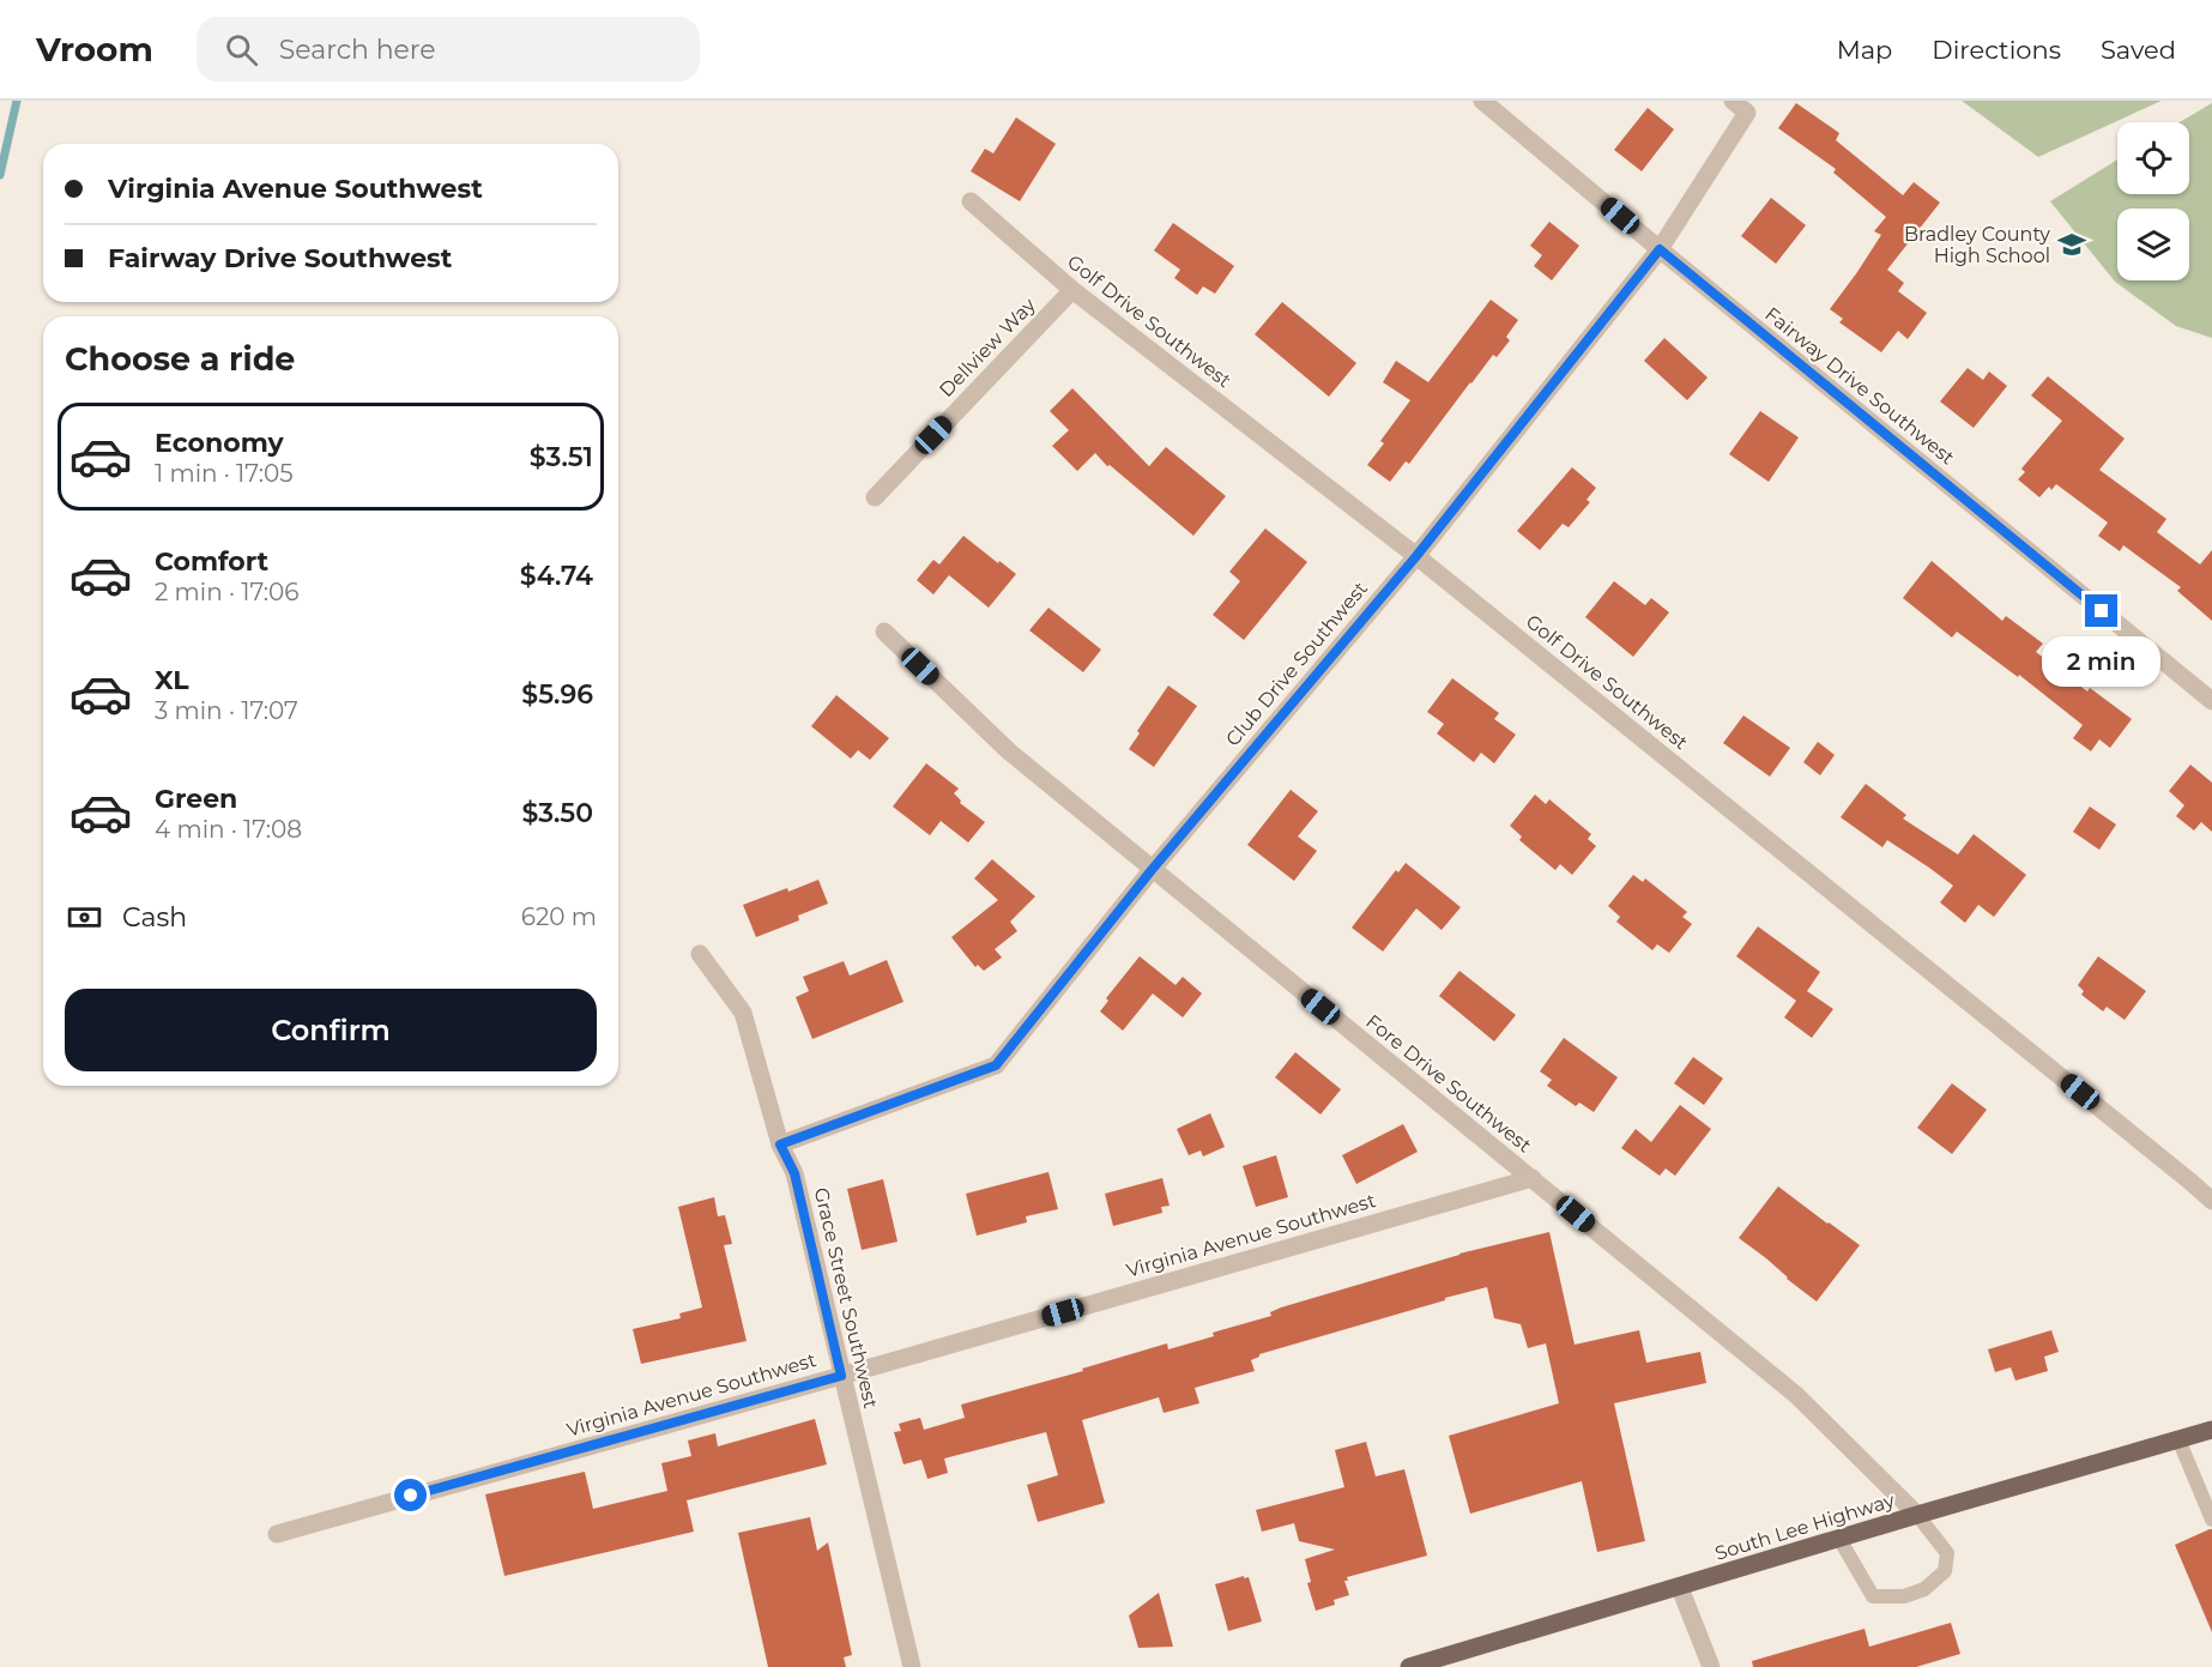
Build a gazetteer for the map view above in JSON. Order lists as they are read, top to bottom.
{
  "streets": {
    "main road": ["South Lee Highway"],
    "street": [
      "Golf Drive Southwest",
      "Dellview Way",
      "Fairway Drive Southwest",
      "Club Drive Southwest",
      "Fore Drive Southwest",
      "Virginia Avenue Southwest",
      "Grace Street Southwest"
    ]
  },
  "crossings": [
    ["Golf Drive Southwest", "Dellview Way"],
    ["Golf Drive Southwest", "Club Drive Southwest"],
    ["Fairway Drive Southwest", "Club Drive Southwest"],
    ["Club Drive Southwest", "Fore Drive Southwest"],
    ["Club Drive Southwest", "Grace Street Southwest"],
    ["Fore Drive Southwest", "Virginia Avenue Southwest"],
    ["Fore Drive Southwest", "South Lee Highway"],
    ["Virginia Avenue Southwest", "Grace Street Southwest"]
  ],
  "places": {
    "school or university": ["Bradley County High School"]
  },
  "page": {
    "header": "Vroom",
    "search": "Search here",
    "nav": ["Map", "Directions", "Saved"],
    "banner": ["Virginia Avenue Southwest", "Fairway Drive Southwest"],
    "heading": "Choose a ride",
    "list": [
      {
        "name": "Economy",
        "note": "1 min · 17:05",
        "value": "$3.51"
      },
      {
        "name": "Comfort",
        "note": "2 min · 17:06",
        "value": "$4.74"
      },
      {
        "name": "XL",
        "note": "3 min · 17:07",
        "value": "$5.96"
      },
      {
        "name": "Green",
        "note": "4 min · 17:08",
        "value": "$3.50"
      }
    ],
    "bubble": "2 min",
    "pay": ["Cash", "620 m"],
    "buttons": "Confirm"
  }
}
